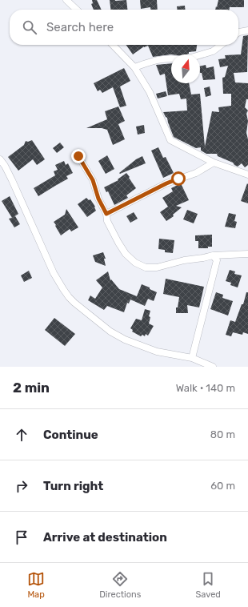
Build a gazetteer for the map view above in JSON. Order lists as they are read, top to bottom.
{
  "north": "top",
  "page": {
    "search": "Search here",
    "heading": ["2 min", "Walk · 140 m"],
    "list": [
      ["Continue", "80 m"],
      ["Turn right", "60 m"],
      "Arrive at destination"
    ],
    "nav": ["Map", "Directions", "Saved"]
  }
}
